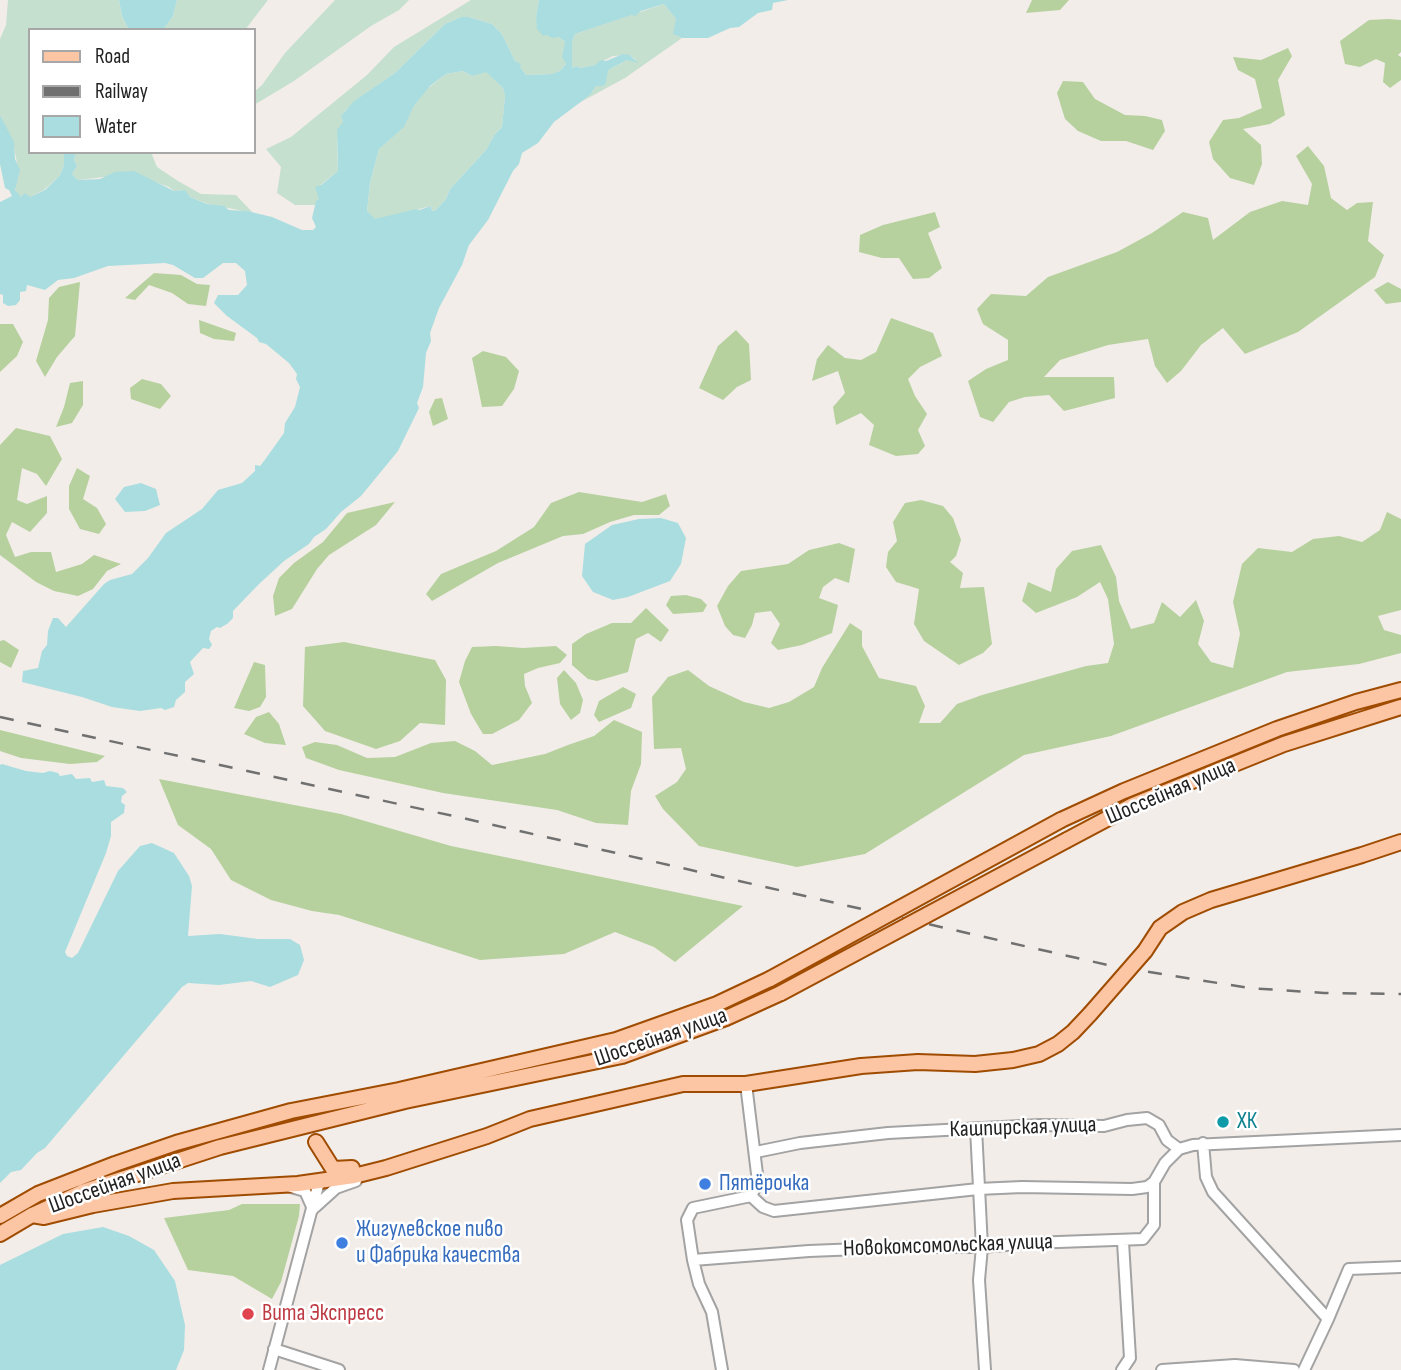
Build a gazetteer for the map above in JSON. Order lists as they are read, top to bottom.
{
  "streets": {
    "main road": ["Шоссейная улица"],
    "street": ["Кашпирская улица", "Новокомсомольская улица"]
  },
  "places": [
    "ХК",
    "Пятёрочка",
    "Жигулевское пиво и Фабрика качества",
    "Вита Экспресс"
  ],
  "legend": ["Road", "Railway", "Water"]
}
